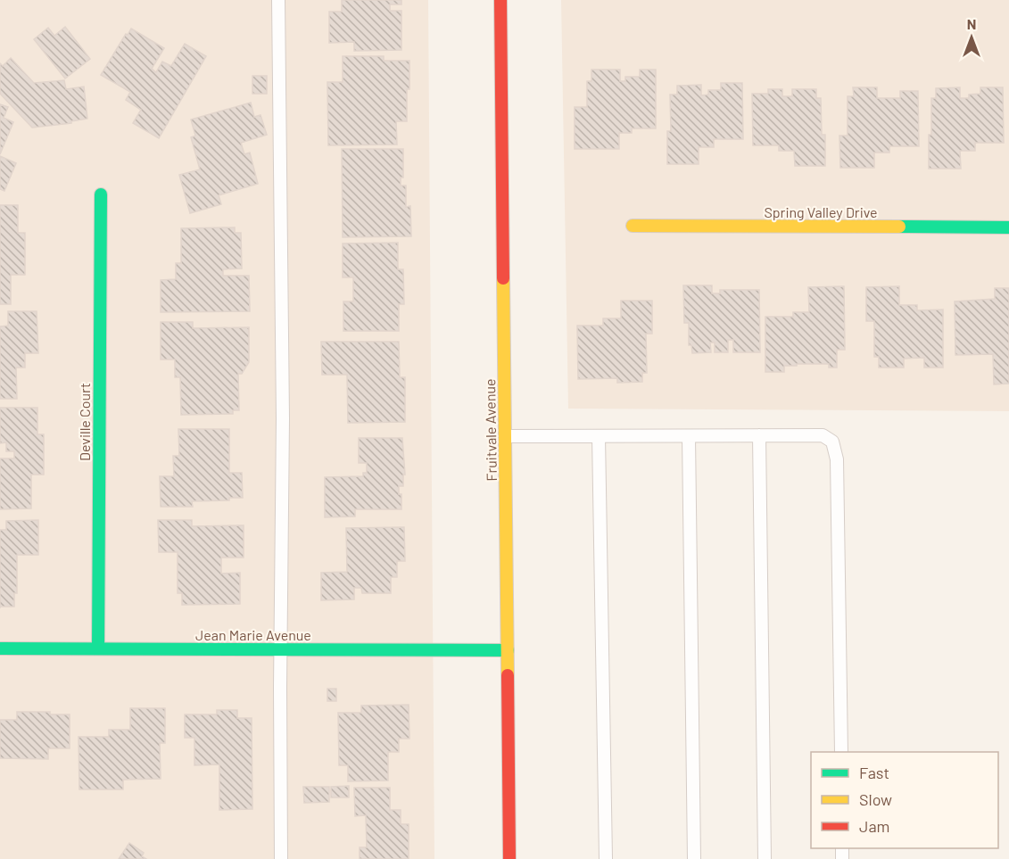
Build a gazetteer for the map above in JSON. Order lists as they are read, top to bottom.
{
  "streets": {
    "street": [
      "Spring Valley Drive",
      "Deville Court",
      "Fruitvale Avenue",
      "Jean Marie Avenue"
    ]
  },
  "crossings": [
    ["Deville Court", "Jean Marie Avenue"],
    ["Fruitvale Avenue", "Jean Marie Avenue"]
  ],
  "legend": ["Fast", "Slow", "Jam"],
  "north": "top"
}
